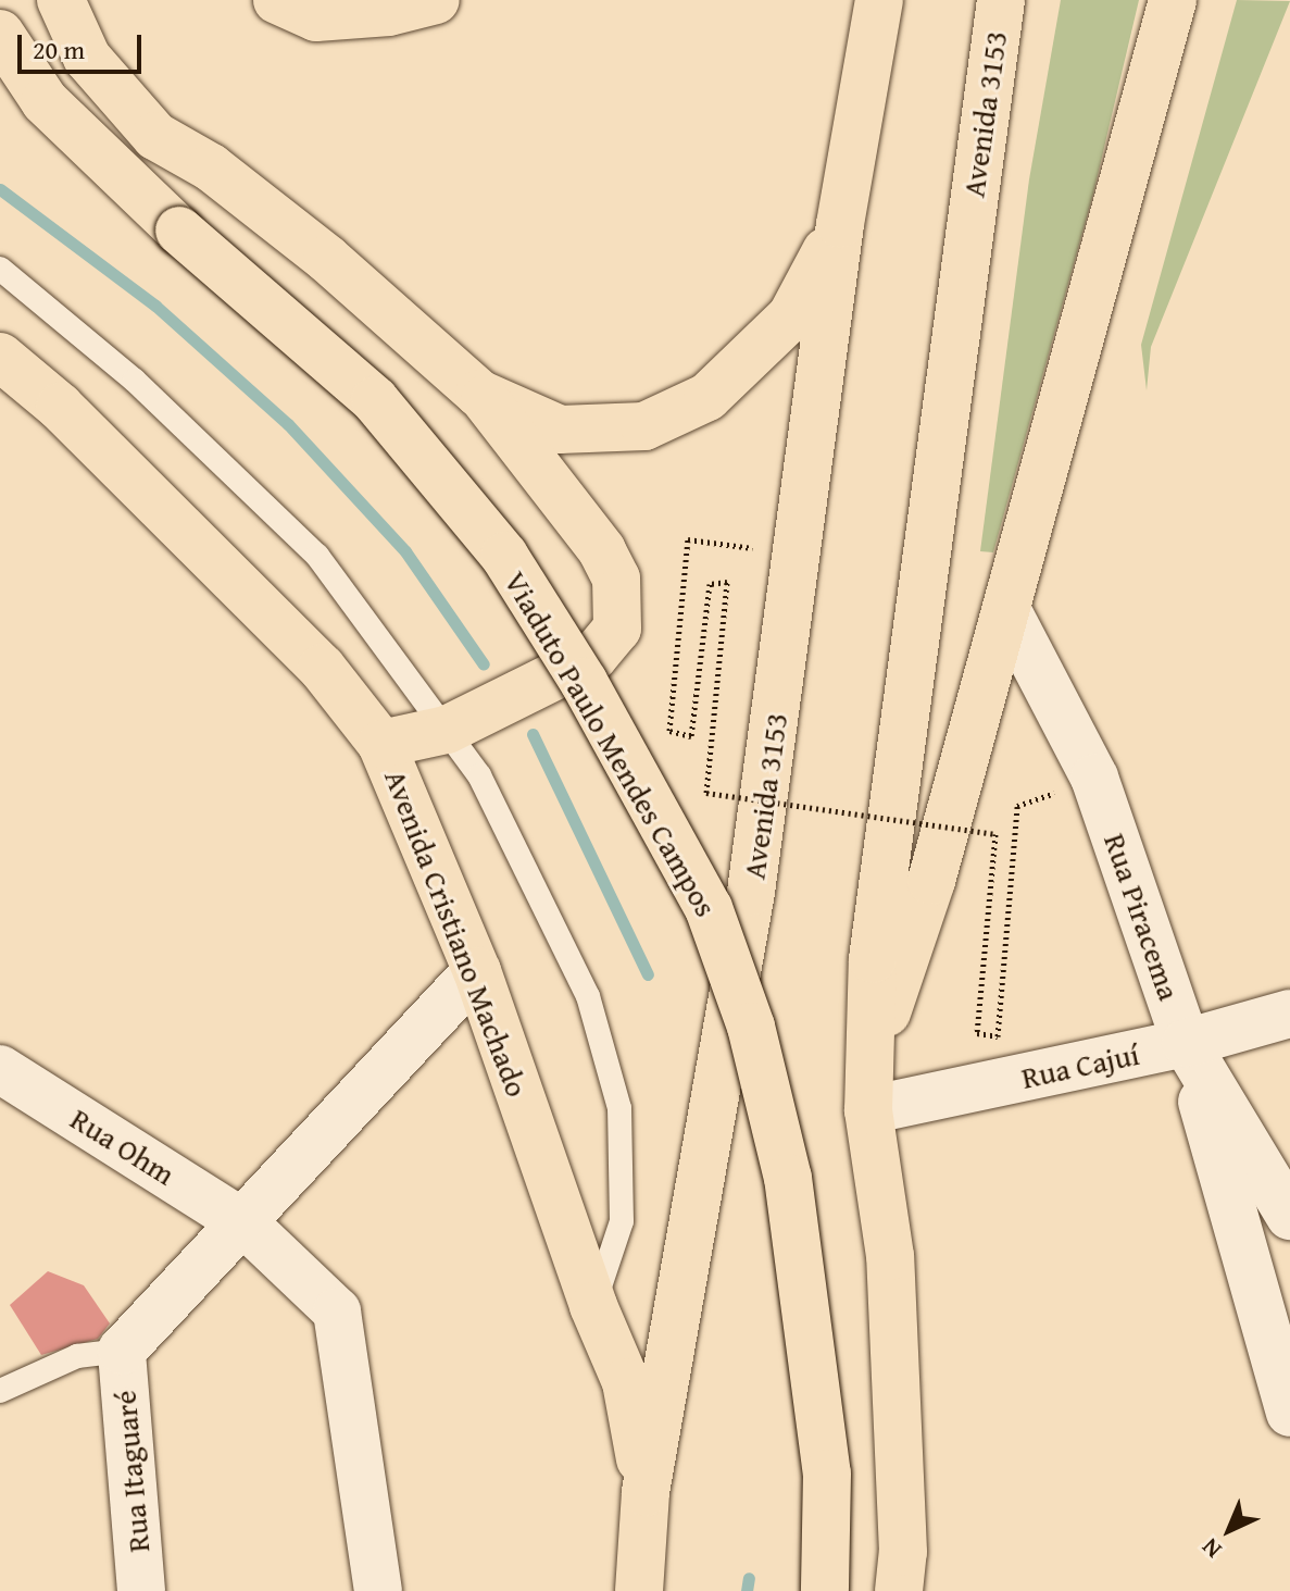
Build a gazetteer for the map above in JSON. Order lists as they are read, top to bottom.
{
  "streets": {
    "highway": ["Avenida 3153", "Viaduto Paulo Mendes Campos", "Avenida Cristiano Machado"],
    "street": [
      "Rua Piracema",
      "Rua Cajuí",
      "Rua Ohm",
      "Rua Itaguaré"
    ]
  },
  "crossings": [
    ["Avenida 3153", "Avenida Cristiano Machado"],
    ["Avenida 3153", "Rua Cajuí"],
    ["Rua Piracema", "Rua Cajuí"]
  ],
  "scale_bar": "20 m",
  "north": "bottom left"
}
